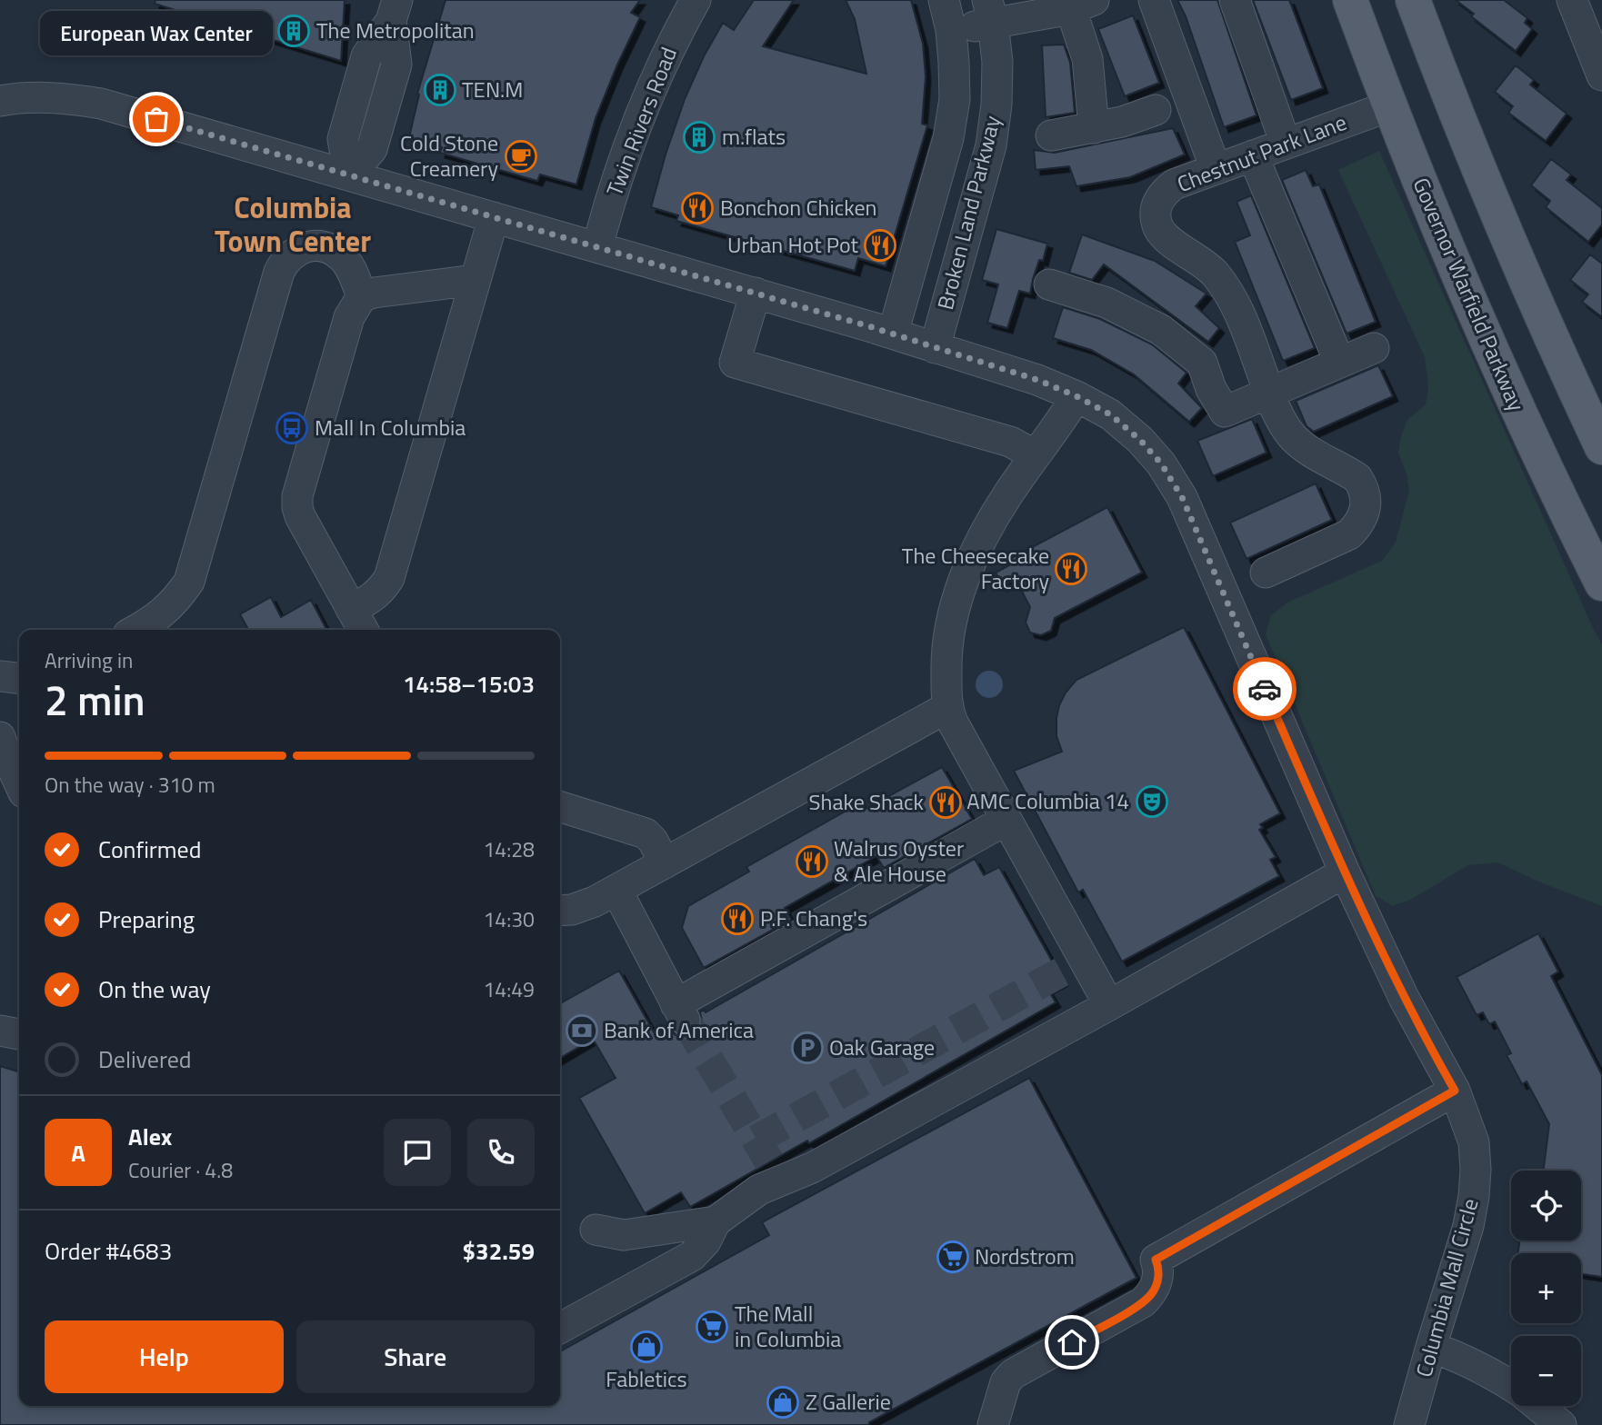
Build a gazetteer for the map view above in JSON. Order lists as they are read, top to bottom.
{
  "streets": {
    "main road": ["Governor Warfield Parkway"],
    "street": [
      "Twin Rivers Road",
      "Chestnut Park Lane",
      "Broken Land Parkway",
      "Columbia Mall Circle"
    ]
  },
  "crossings": [
    ["Twin Rivers Road", "Columbia Mall Circle"],
    ["Chestnut Park Lane", "Governor Warfield Parkway"],
    ["Broken Land Parkway", "Columbia Mall Circle"]
  ],
  "districts": ["Columbia Town Center"],
  "places": {
    "building": ["The Metropolitan", "TEN.M", "m.flats"],
    "other": ["European Wax Center"],
    "cafe": ["Cold Stone Creamery"],
    "restaurant": [
      "Bonchon Chicken",
      "Urban Hot Pot",
      "The Cheesecake Factory",
      "Shake Shack",
      "Walrus Oyster & Ale House",
      "P.F. Chang's"
    ],
    "bus stop": ["Mall In Columbia"],
    "theatre": ["AMC Columbia 14"],
    "bank": ["Bank of America"],
    "parking": ["Oak Garage"],
    "supermarket": ["Nordstrom", "The Mall in Columbia"],
    "shop": ["Fabletics", "Z Gallerie"]
  },
  "page": {
    "bubble": "European Wax Center",
    "heading": ["2 min", "Arriving in", "14:58–15:03"],
    "panel": [
      "Alex",
      "Courier · 4.8",
      "Order #4683",
      "$32.59"
    ],
    "bar": "On the way · 310 m",
    "list": [
      ["Confirmed", "14:28"],
      ["Preparing", "14:30"],
      ["On the way", "14:49"],
      "Delivered"
    ],
    "round": "A",
    "map_buttons": ["+", "−"],
    "buttons": ["Help", "Share"]
  }
}
